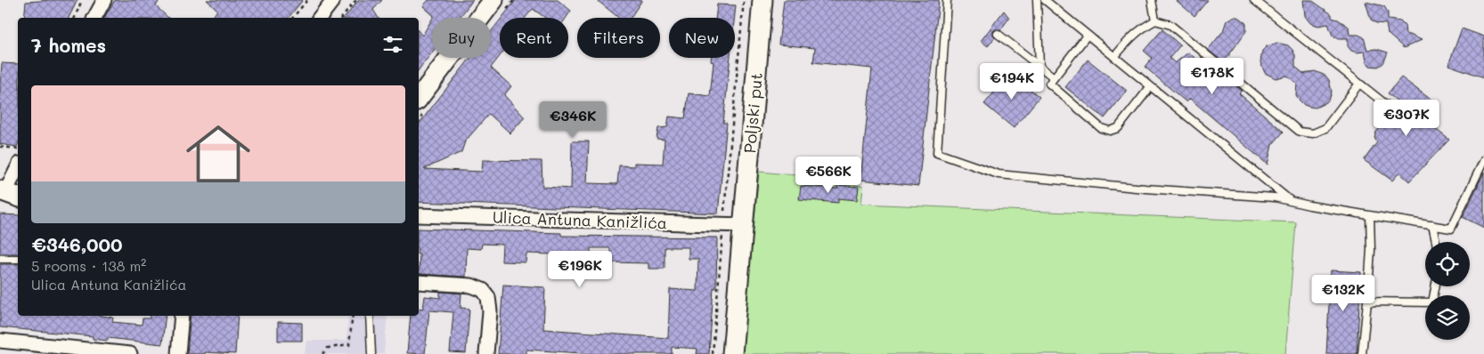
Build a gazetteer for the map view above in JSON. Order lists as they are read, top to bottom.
{
  "streets": {
    "street": ["Poljski put", "Ulica Antuna Kanižlića"]
  },
  "crossings": [
    ["Poljski put", "Ulica Antuna Kanižlića"]
  ],
  "page": {
    "chip": [
      "Buy",
      "Rent",
      "Filters",
      "New"
    ],
    "heading": "7 homes",
    "price": [
      "€178K",
      "€194K",
      "€307K",
      "€346K",
      "€566K",
      "€196K",
      "€132K"
    ],
    "list": [
      {
        "name": "€346,000",
        "note": "5 rooms · 138 m² · Ulica Antuna Kanižlića"
      }
    ]
  }
}
